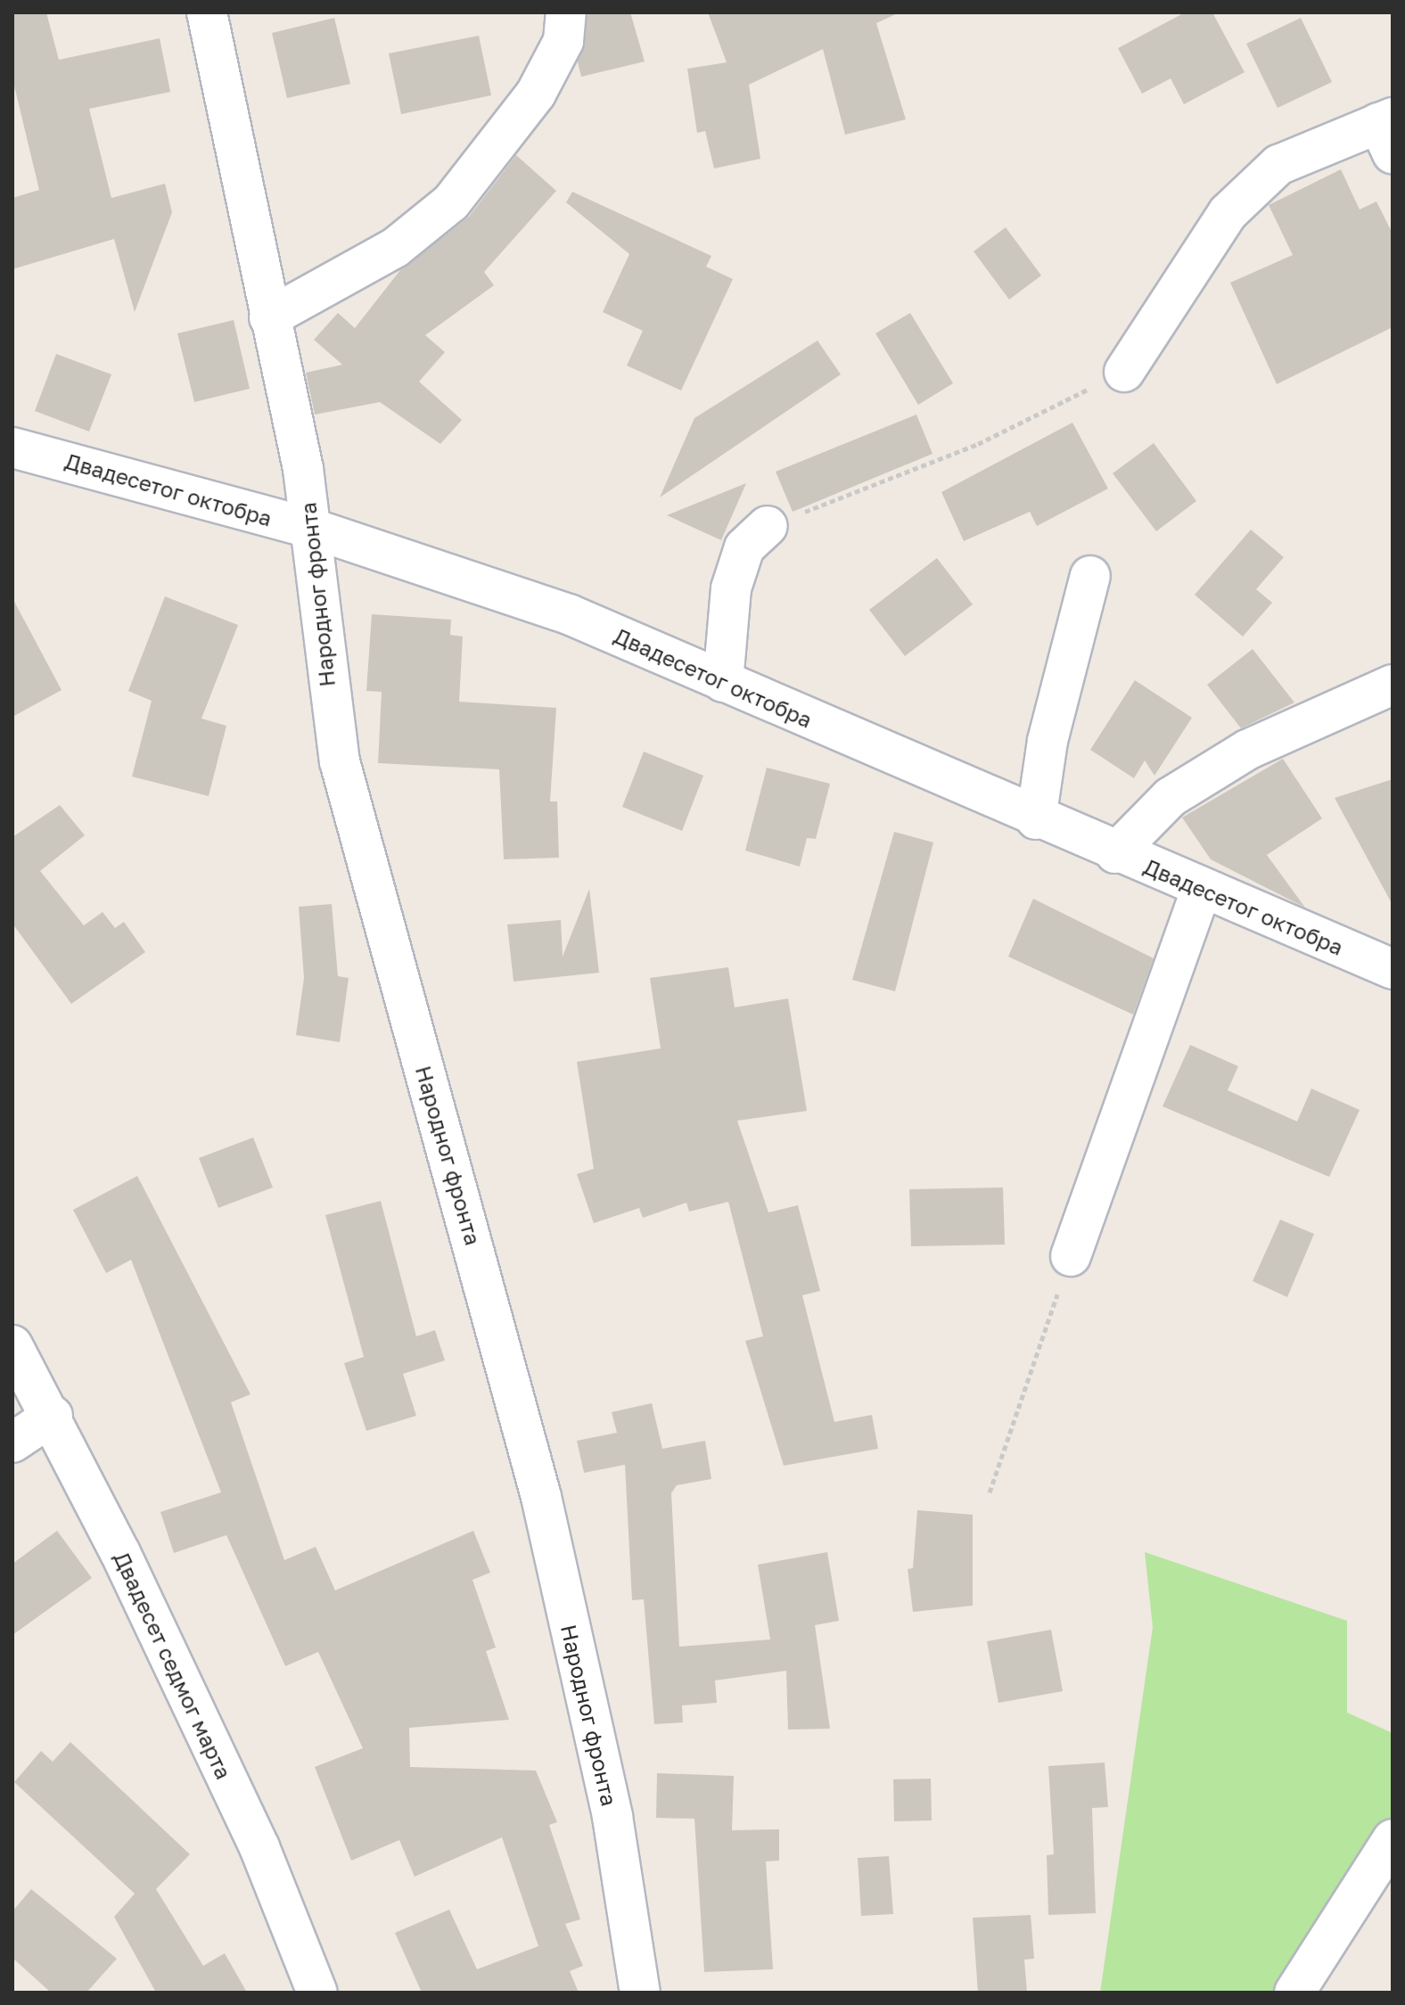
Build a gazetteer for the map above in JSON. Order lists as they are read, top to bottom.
{
  "streets": {
    "street": ["Двадесетог октобра", "Народног фронта", "Двадесет седмог марта"]
  },
  "crossings": [
    ["Двадесетог октобра", "Народног фронта"]
  ]
}
